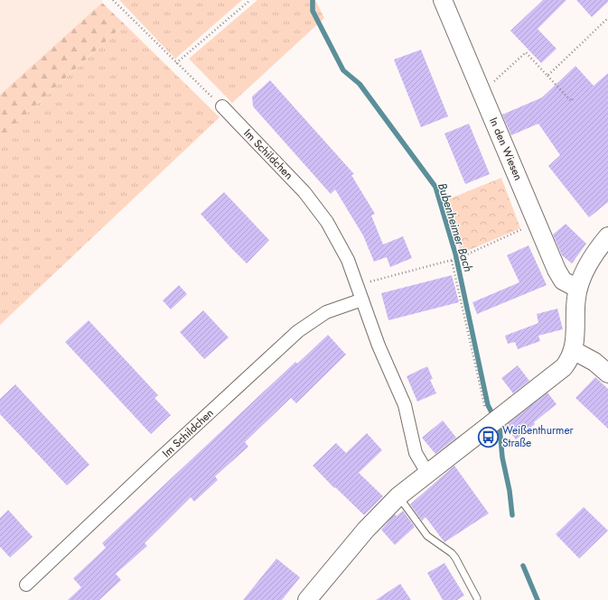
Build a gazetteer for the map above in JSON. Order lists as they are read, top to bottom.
{
  "streets": {
    "main road": ["In den Wiesen"],
    "street": ["Im Schildchen"]
  },
  "water": ["Bubenheimer Bach"],
  "places": {
    "bus stop": ["Weißenthurmer Straße"]
  }
}
